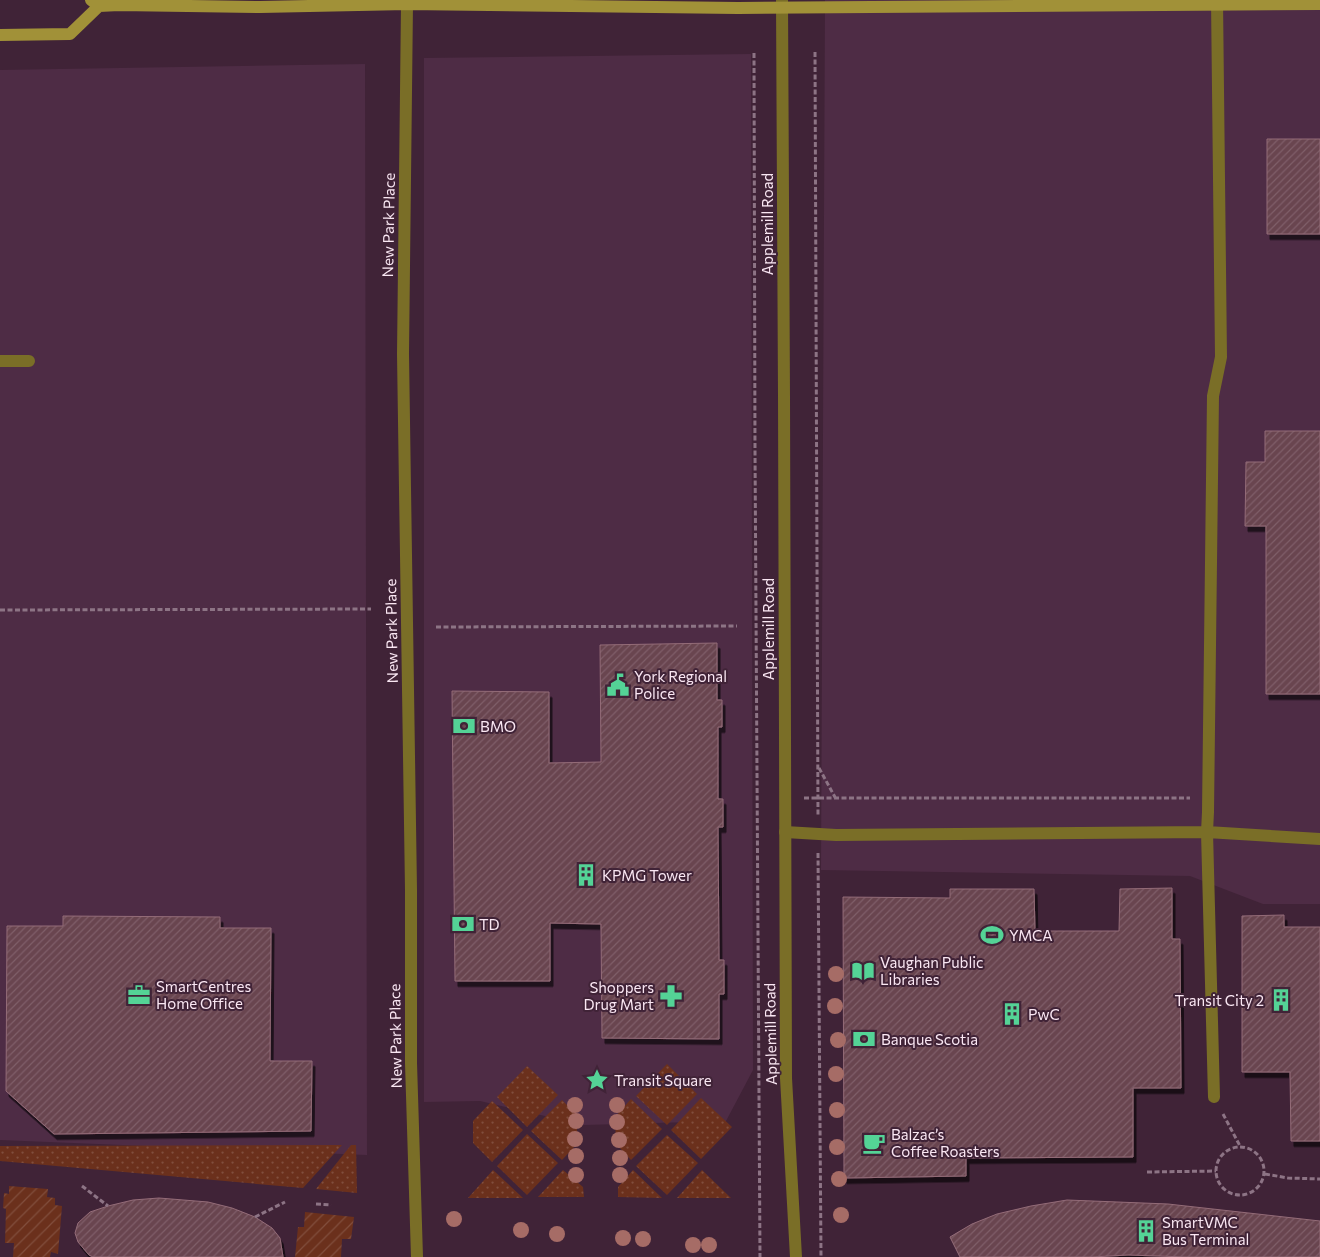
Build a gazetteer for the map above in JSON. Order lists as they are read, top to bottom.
{
  "streets": {
    "street": ["Applemill Road", "New Park Place"]
  },
  "places": {
    "public building": ["York Regional Police"],
    "bank": ["BMO", "TD", "Banque Scotia"],
    "building": [
      "KPMG Tower",
      "Transit City 2",
      "PwC",
      "SmartVMC Bus Terminal"
    ],
    "sports": ["YMCA"],
    "library": ["Vaughan Public Libraries"],
    "office": ["SmartCentres Home Office"],
    "pharmacy": ["Shoppers Drug Mart"],
    "place": ["Transit Square"],
    "cafe": ["Balzac’s Coffee Roasters"]
  }
}
